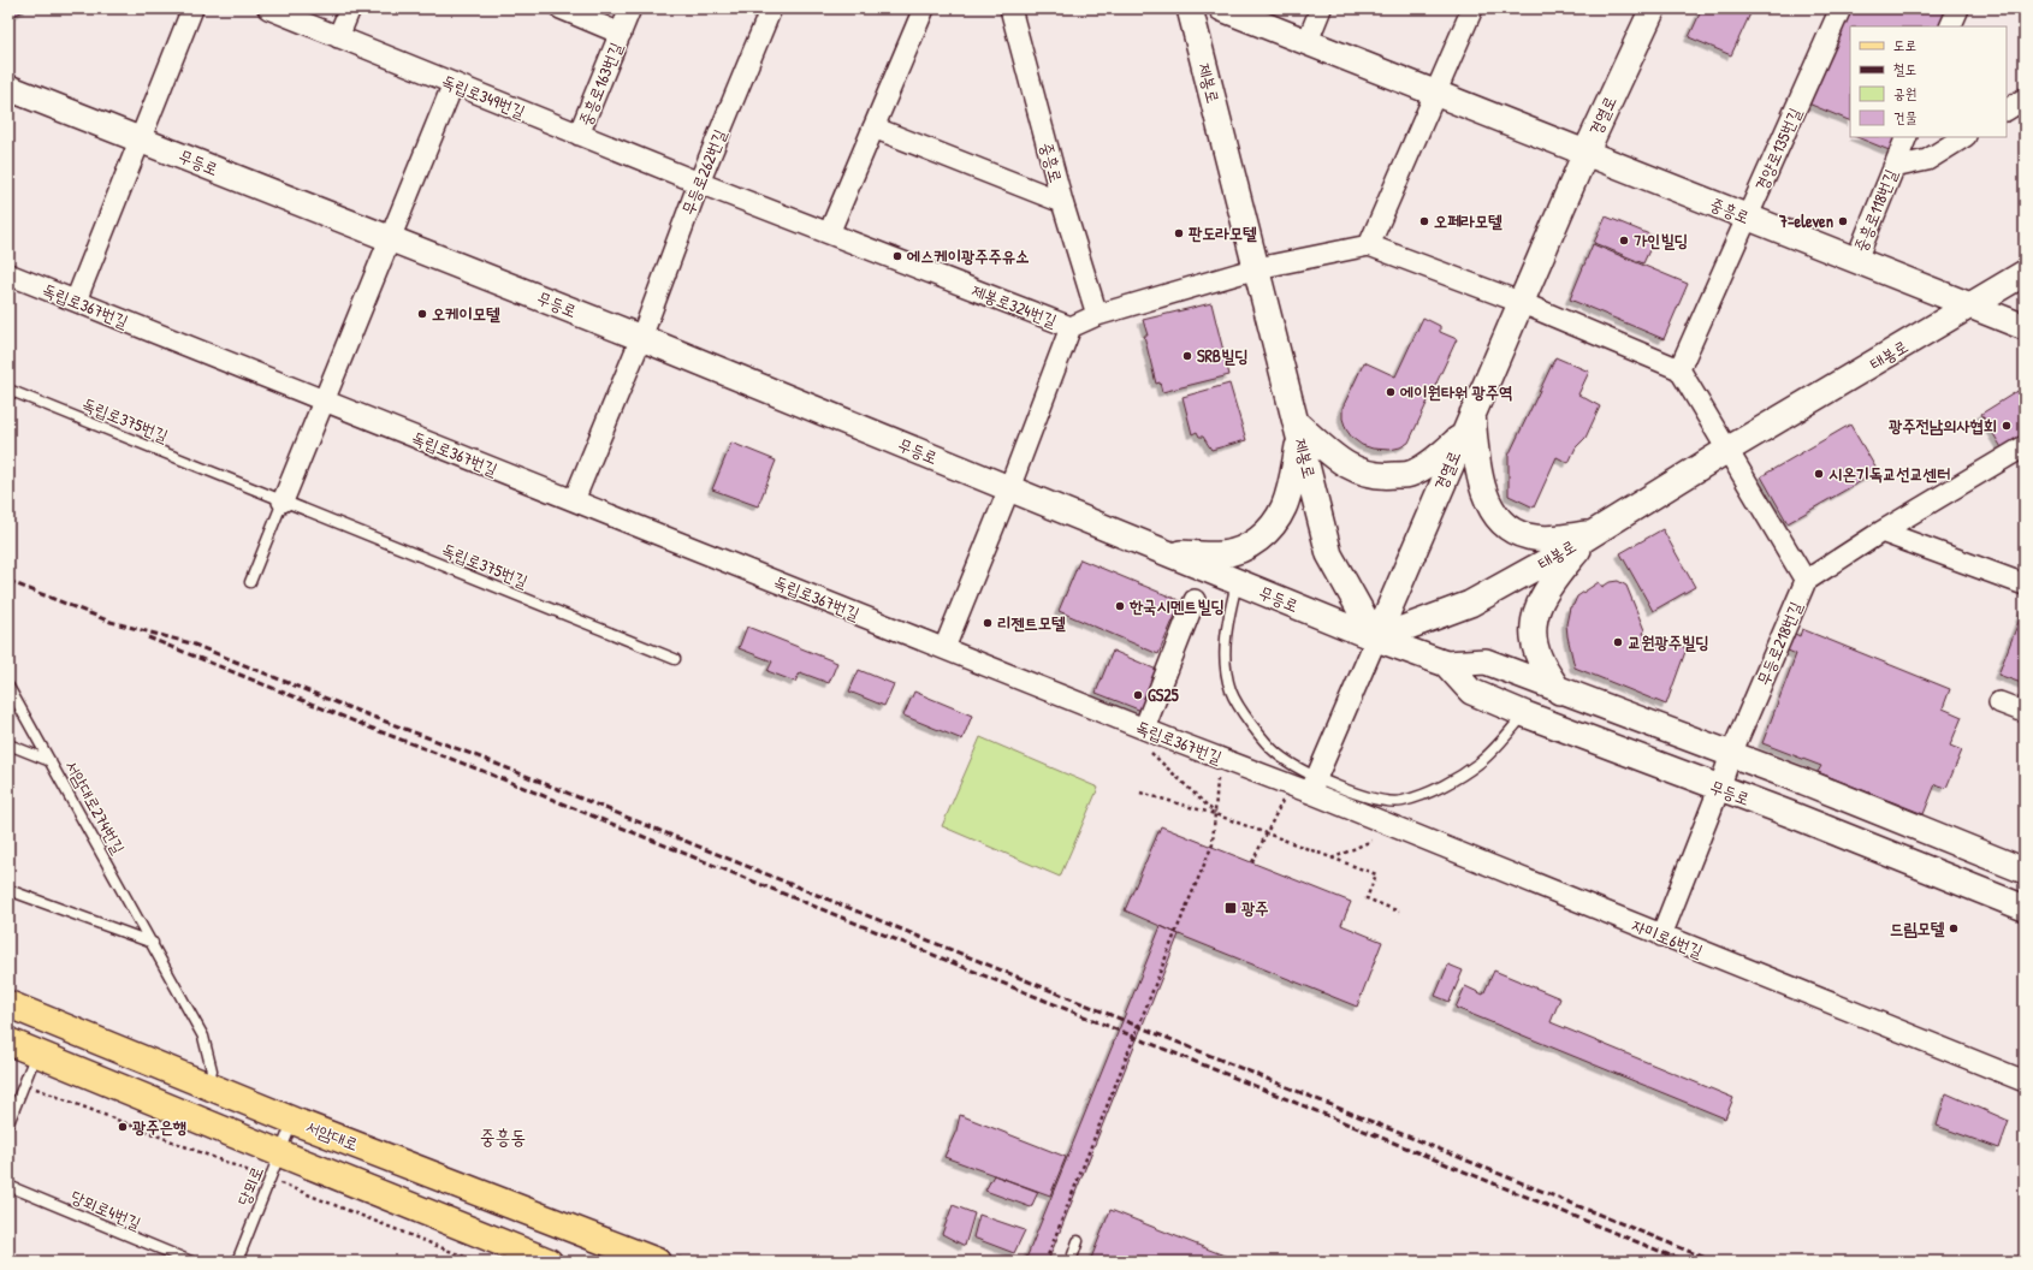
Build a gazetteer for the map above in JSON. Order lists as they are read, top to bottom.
{
  "streets": {
    "main road": ["서암대로"],
    "street": [
      "제봉로",
      "중흥로163번길",
      "독립로349번길",
      "경열로",
      "경양로135번길",
      "무등로",
      "중흥로",
      "무등로262번길",
      "중흥로118번길",
      "독립로367번길",
      "제봉로324번길",
      "태봉로",
      "무등로218번길",
      "자미로6번길"
    ],
    "lane": [
      "독립로375번길",
      "서암대로274번길",
      "당뫼로",
      "당뫼로4번길"
    ]
  },
  "crossings": [
    ["제봉로", "경열로"],
    ["제봉로", "무등로"],
    ["제봉로", "제봉로324번길"],
    ["제봉로", "태봉로"],
    ["중흥로163번길", "독립로349번길"],
    ["독립로349번길", "무등로262번길"],
    ["독립로349번길", "제봉로324번길"],
    ["경열로", "무등로"],
    ["경열로", "중흥로"],
    ["경열로", "태봉로"],
    ["경양로135번길", "중흥로"],
    ["무등로", "무등로262번길"],
    ["무등로", "태봉로"],
    ["무등로", "무등로218번길"],
    ["중흥로", "중흥로118번길"],
    ["중흥로", "제봉로324번길"],
    ["중흥로", "태봉로"],
    ["무등로262번길", "독립로367번길"],
    ["무등로262번길", "제봉로324번길"],
    ["독립로367번길", "자미로6번길"],
    ["무등로218번길", "자미로6번길"],
    ["서암대로274번길", "서암대로"],
    ["서암대로", "당뫼로"]
  ],
  "districts": ["중흥동"],
  "places": {
    "other": [
      "오페라모텔",
      "7-eleven",
      "판도라모텔",
      "가인빌딩",
      "에스케이광주주유소",
      "오케이모텔",
      "SRB빌딩",
      "에이원타워 광주역",
      "광주전남의사협회",
      "시온기독교선교센터",
      "한국시멘트빌딩",
      "리젠트모텔",
      "교원광주빌딩",
      "GS25",
      "드림모텔",
      "광주은행"
    ],
    "transit": ["광주"]
  },
  "legend": [
    "도로",
    "철도",
    "공원",
    "건물"
  ]
}
